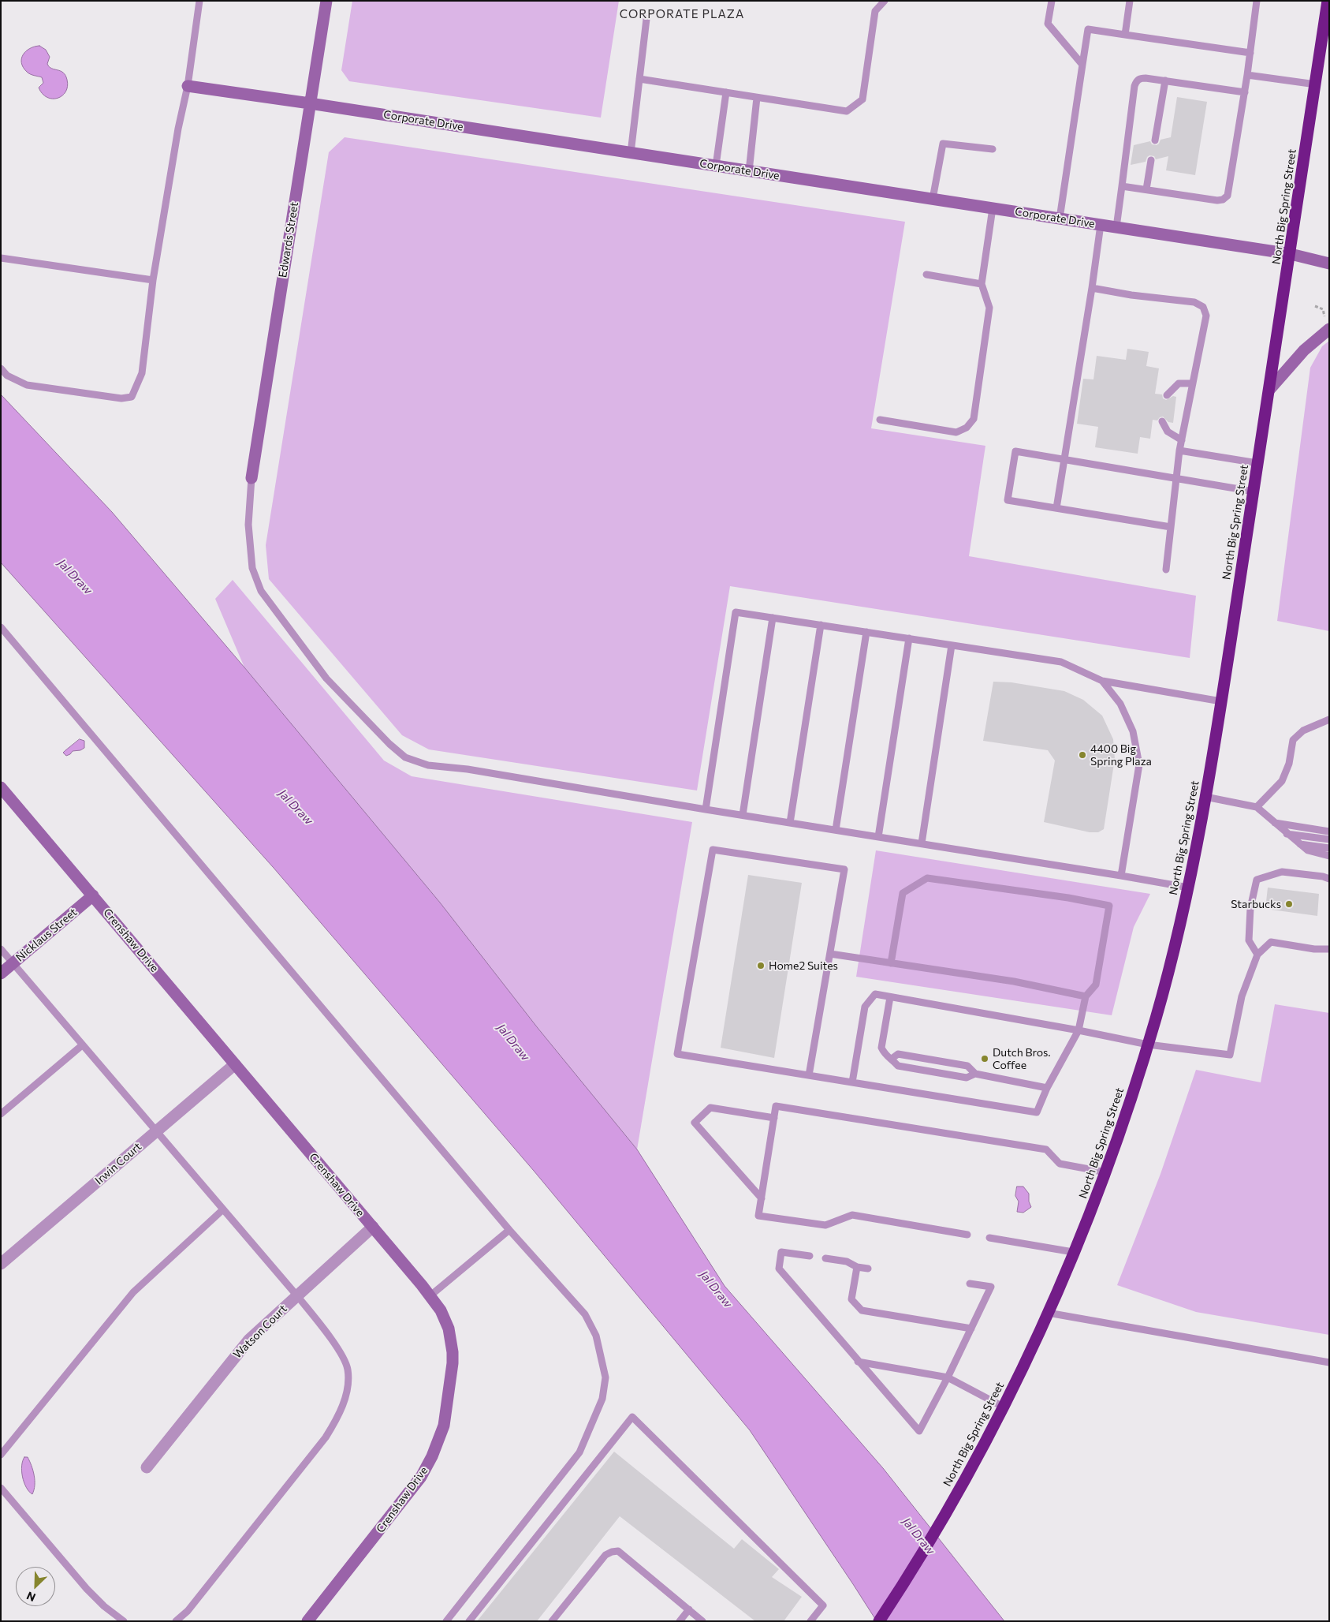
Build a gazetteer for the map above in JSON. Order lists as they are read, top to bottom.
{
  "streets": {
    "highway": ["North Big Spring Street"],
    "street": [
      "Corporate Drive",
      "Edwards Street",
      "Nicklaus Street",
      "Crenshaw Drive",
      "Irwin Court",
      "Watson Court"
    ]
  },
  "crossings": [
    ["Corporate Drive", "North Big Spring Street"],
    ["Corporate Drive", "Edwards Street"],
    ["Nicklaus Street", "Crenshaw Drive"],
    ["Crenshaw Drive", "Irwin Court"],
    ["Crenshaw Drive", "Watson Court"]
  ],
  "districts": ["CORPORATE PLAZA"],
  "water": ["Jal Draw"],
  "places": [
    "4400 Big Spring Plaza",
    "Starbucks",
    "Home2 Suites",
    "Dutch Bros. Coffee"
  ],
  "north": "bottom left"
}
